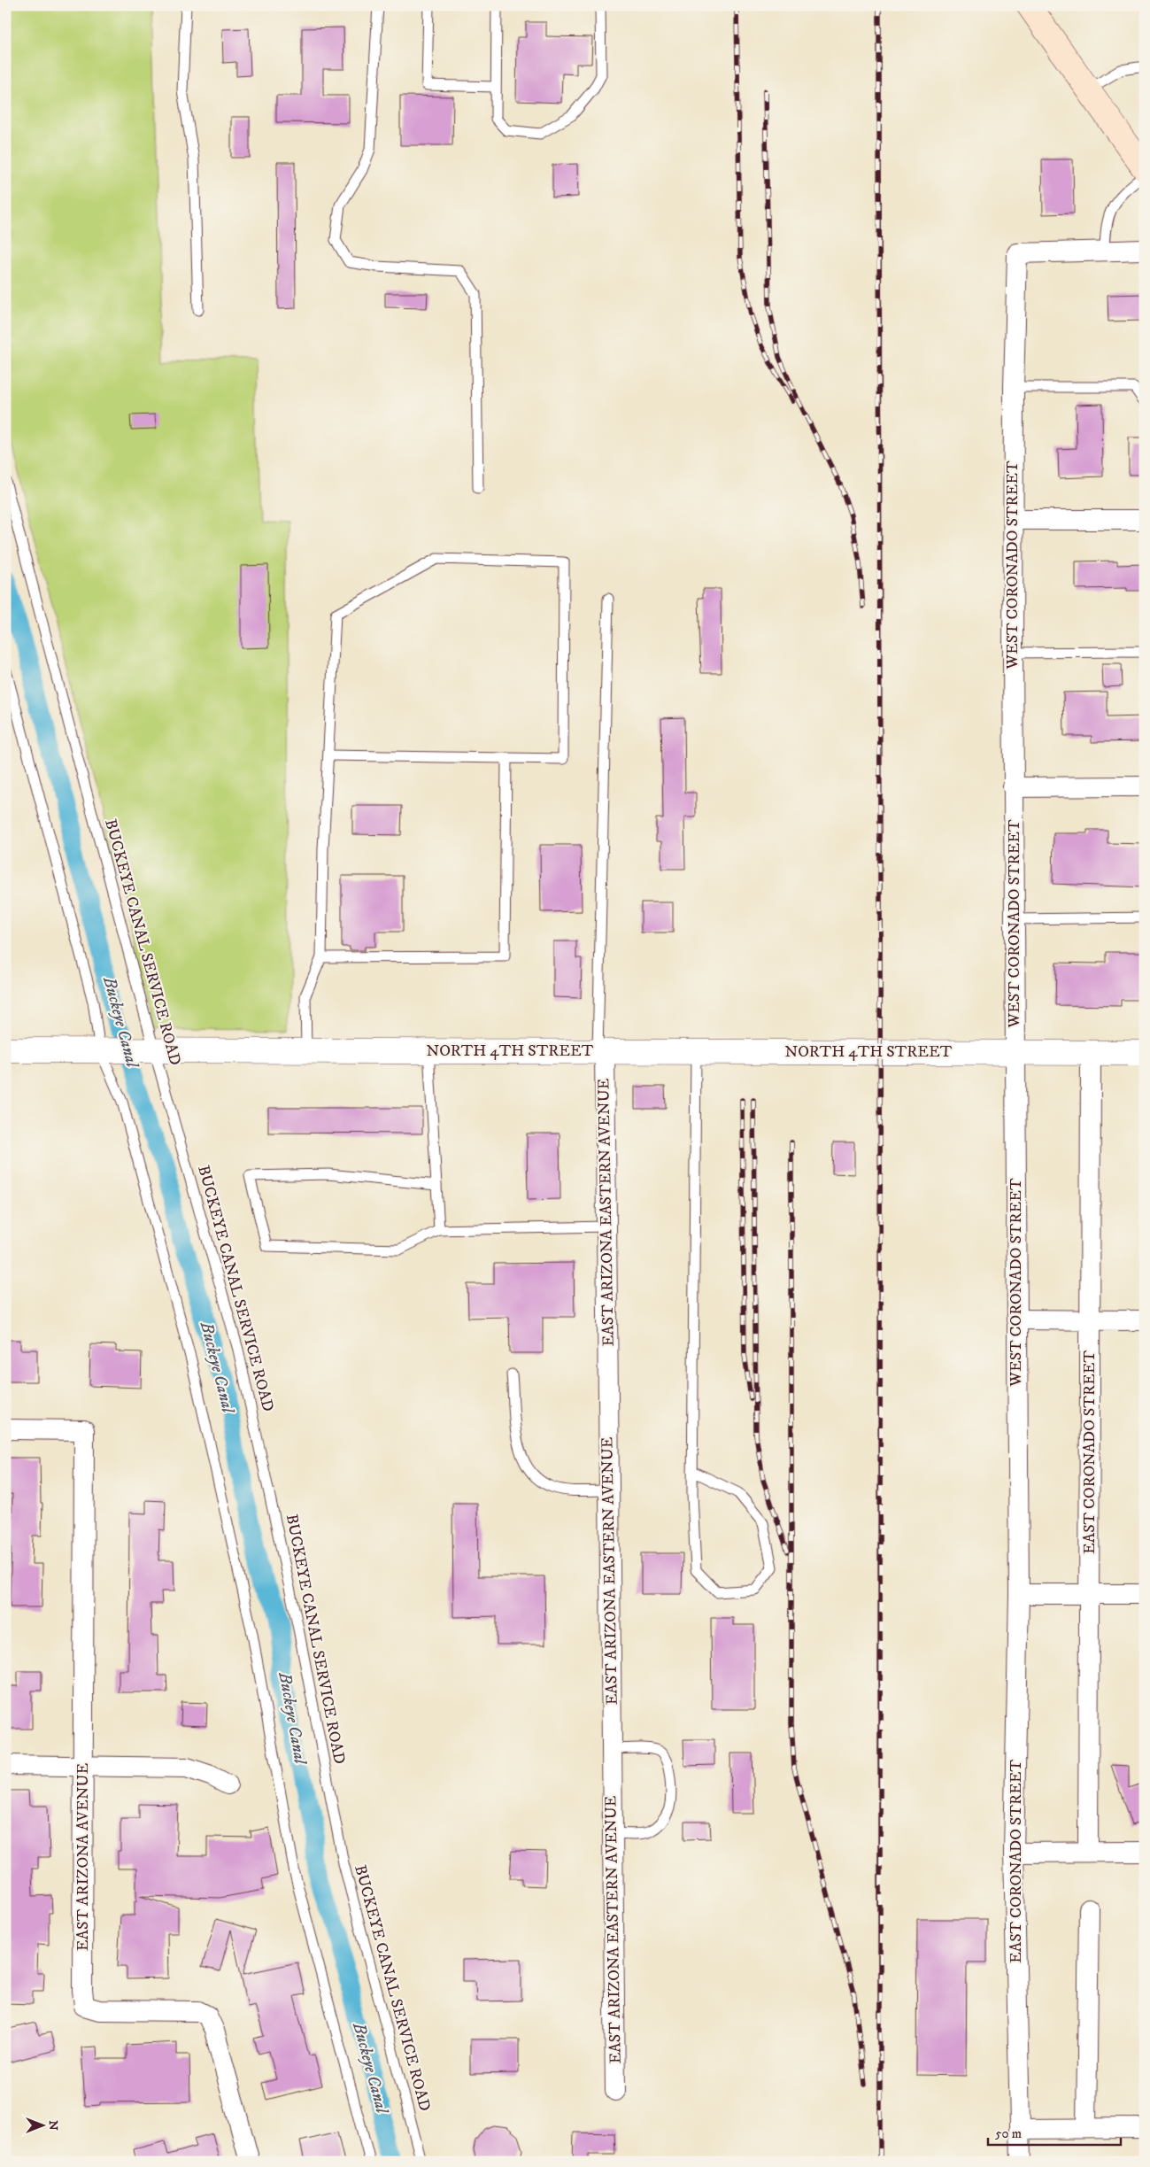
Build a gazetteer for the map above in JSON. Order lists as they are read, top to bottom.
{
  "streets": {
    "street": [
      "WEST CORONADO STREET",
      "NORTH 4TH STREET",
      "EAST ARIZONA EASTERN AVENUE",
      "EAST CORONADO STREET",
      "EAST ARIZONA AVENUE"
    ],
    "lane": ["BUCKEYE CANAL SERVICE ROAD"]
  },
  "crossings": [
    ["WEST CORONADO STREET", "NORTH 4TH STREET"],
    ["WEST CORONADO STREET", "EAST CORONADO STREET"],
    ["BUCKEYE CANAL SERVICE ROAD", "NORTH 4TH STREET"],
    ["NORTH 4TH STREET", "EAST ARIZONA EASTERN AVENUE"],
    ["NORTH 4TH STREET", "EAST CORONADO STREET"]
  ],
  "water": ["Buckeye Canal"],
  "scale_bar": "50 m",
  "north": "right"
}
